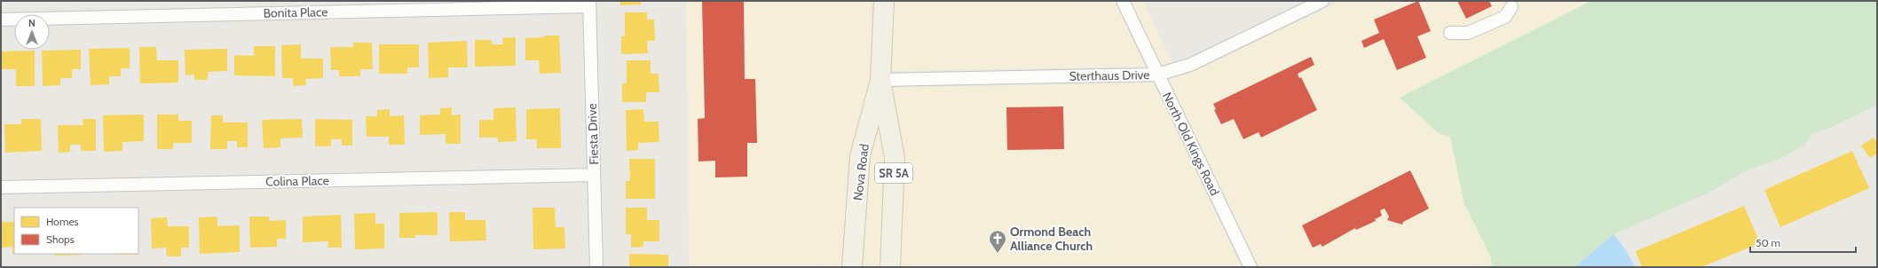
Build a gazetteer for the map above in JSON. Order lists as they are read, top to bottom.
{
  "streets": {
    "main road": ["Nova Road", "SR 5A"],
    "street": [
      "Bonita Place",
      "Sterthaus Drive",
      "Fiesta Drive",
      "North Old Kings Road",
      "Colina Place"
    ]
  },
  "crossings": [
    ["Bonita Place", "Fiesta Drive"],
    ["Sterthaus Drive", "North Old Kings Road"],
    ["Sterthaus Drive", "Nova Road"],
    ["Fiesta Drive", "Colina Place"]
  ],
  "places": {
    "church": ["Ormond Beach Alliance Church"]
  },
  "legend": ["Homes", "Shops"],
  "scale_bar": "50 m",
  "north": "top"
}
